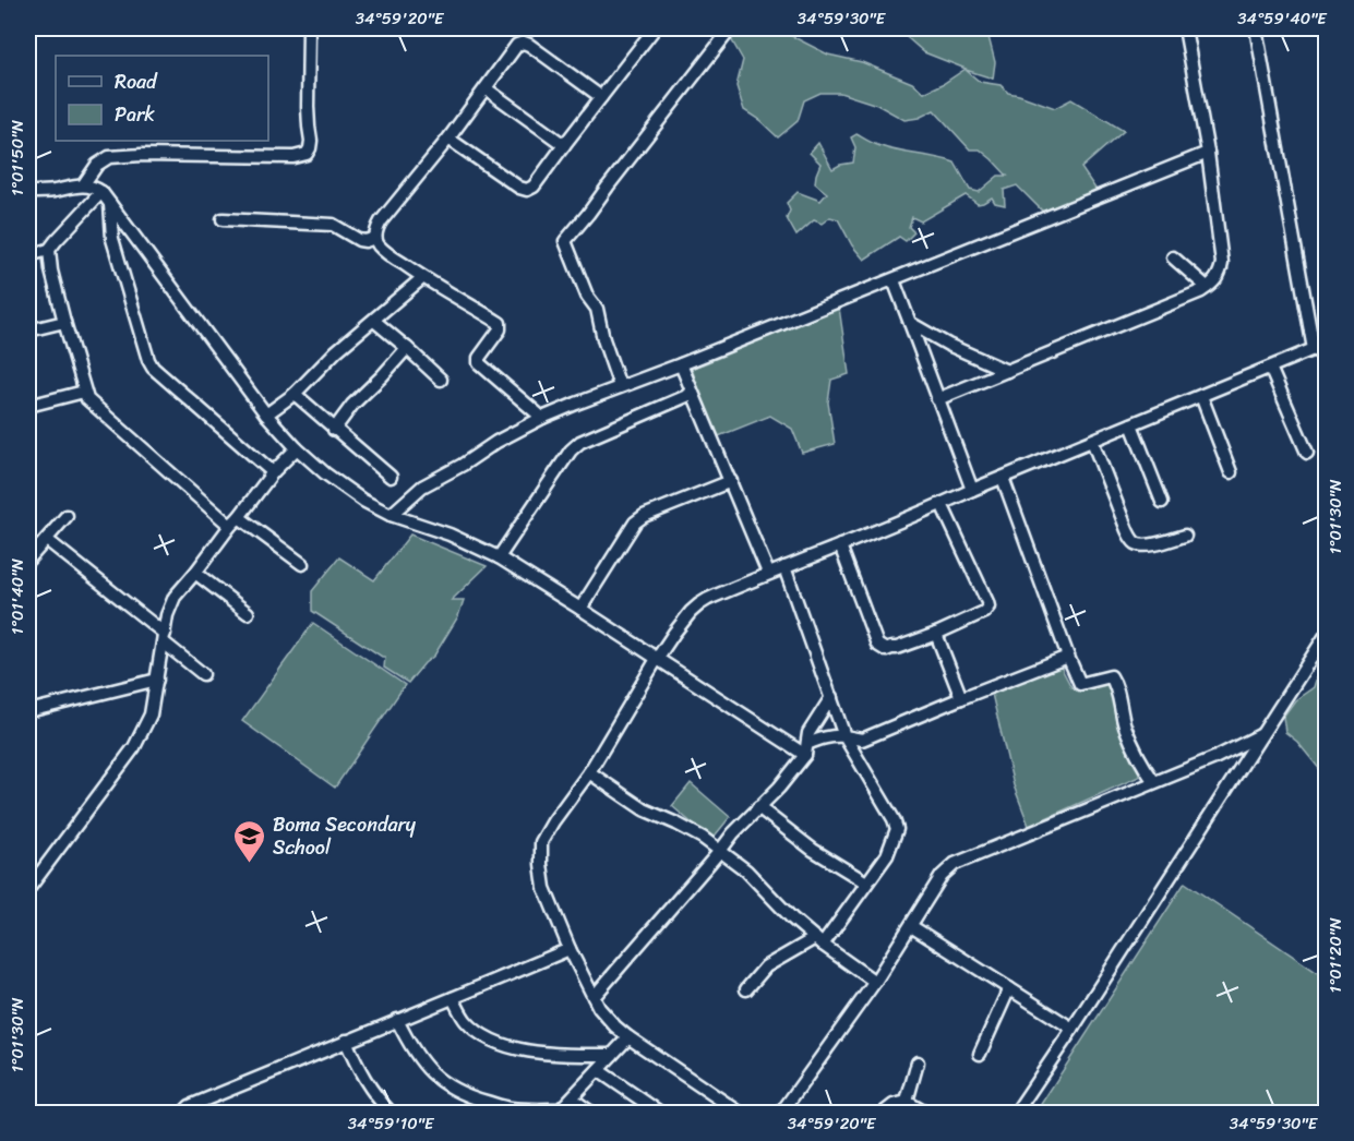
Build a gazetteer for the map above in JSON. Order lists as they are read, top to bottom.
{
  "places": {
    "school or university": ["Boma Secondary School"]
  },
  "legend": ["Road", "Park"],
  "coordinates": [
    "34°59'20\"E",
    "34°59'30\"E",
    "34°59'40\"E",
    "1°01'50\"N",
    "1°01'30\"N",
    "1°01'40\"N",
    "1°01'20\"N",
    "34°59'10\"E"
  ]
}
